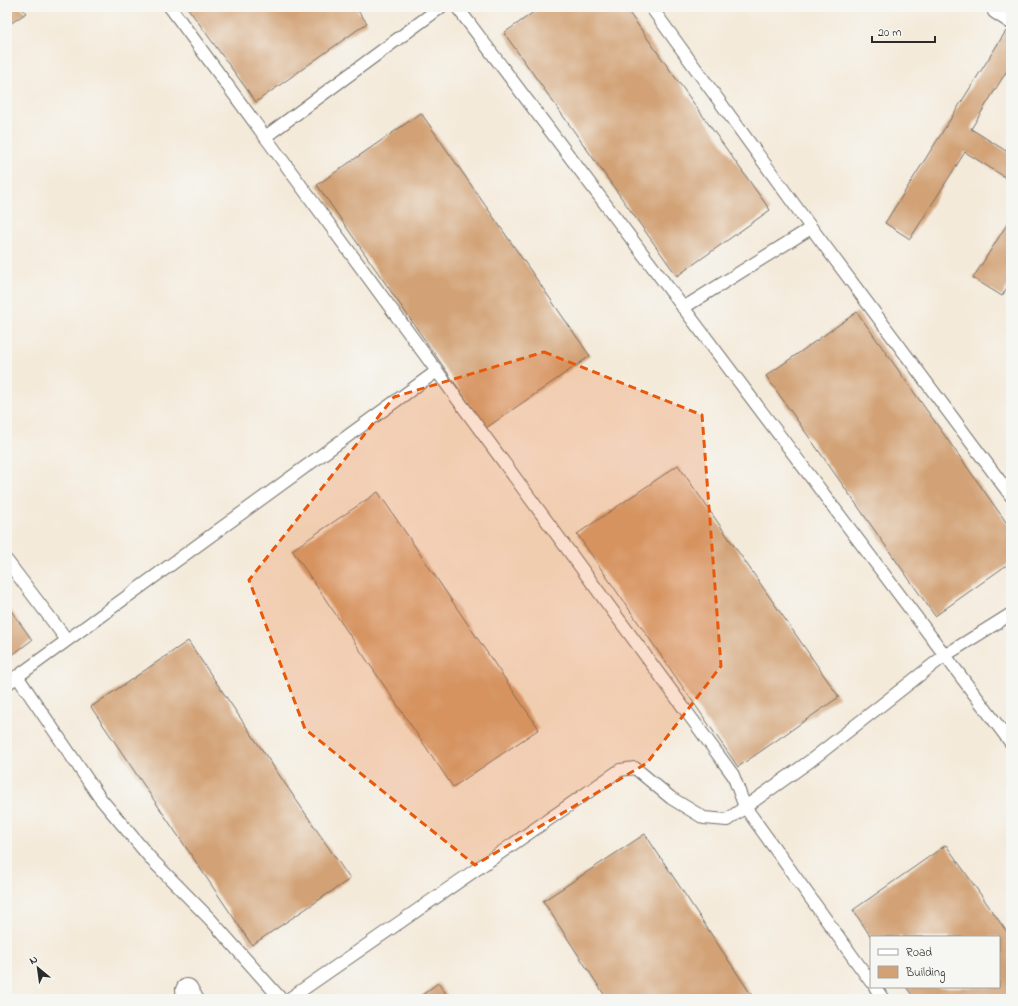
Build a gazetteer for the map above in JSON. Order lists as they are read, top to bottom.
{
  "legend": ["Road", "Building"],
  "scale_bar": "20 m",
  "north": "top left"
}
